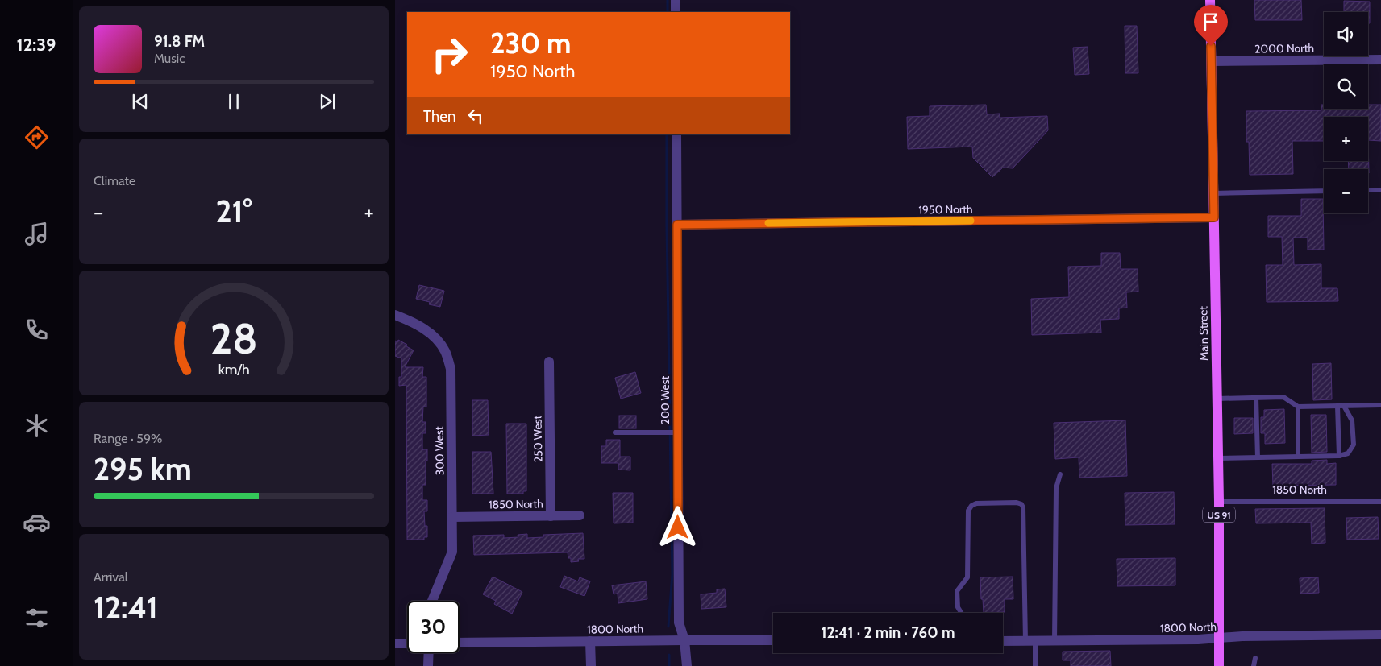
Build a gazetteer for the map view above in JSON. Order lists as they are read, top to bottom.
{
  "streets": {
    "main road": ["Main Street", "US 91"],
    "street": [
      "2000 North",
      "1950 North",
      "200 West",
      "250 West",
      "300 West",
      "1850 North",
      "1800 North"
    ]
  },
  "crossings": [
    ["2000 North", "Main Street"],
    ["1950 North", "Main Street"],
    ["1950 North", "200 West"],
    ["Main Street", "1850 North"],
    ["Main Street", "1800 North"],
    ["200 West", "1800 North"],
    ["250 West", "1850 North"],
    ["300 West", "1850 North"]
  ],
  "page": {
    "tabs": "12:39",
    "map_buttons": ["+", "−"],
    "turn": ["230 m", "1950 North"],
    "song": ["91.8 FM", "Music"],
    "then": "Then",
    "tile": [
      "Climate",
      ["Range · 59%", "295 km"],
      ["Arrival", "12:41"]
    ],
    "heat": ["−", "21°", "+"],
    "limit": "30",
    "trip": "12:41 · 2 min · 760 m",
    "gauge": ["28", "km/h"]
  }
}
